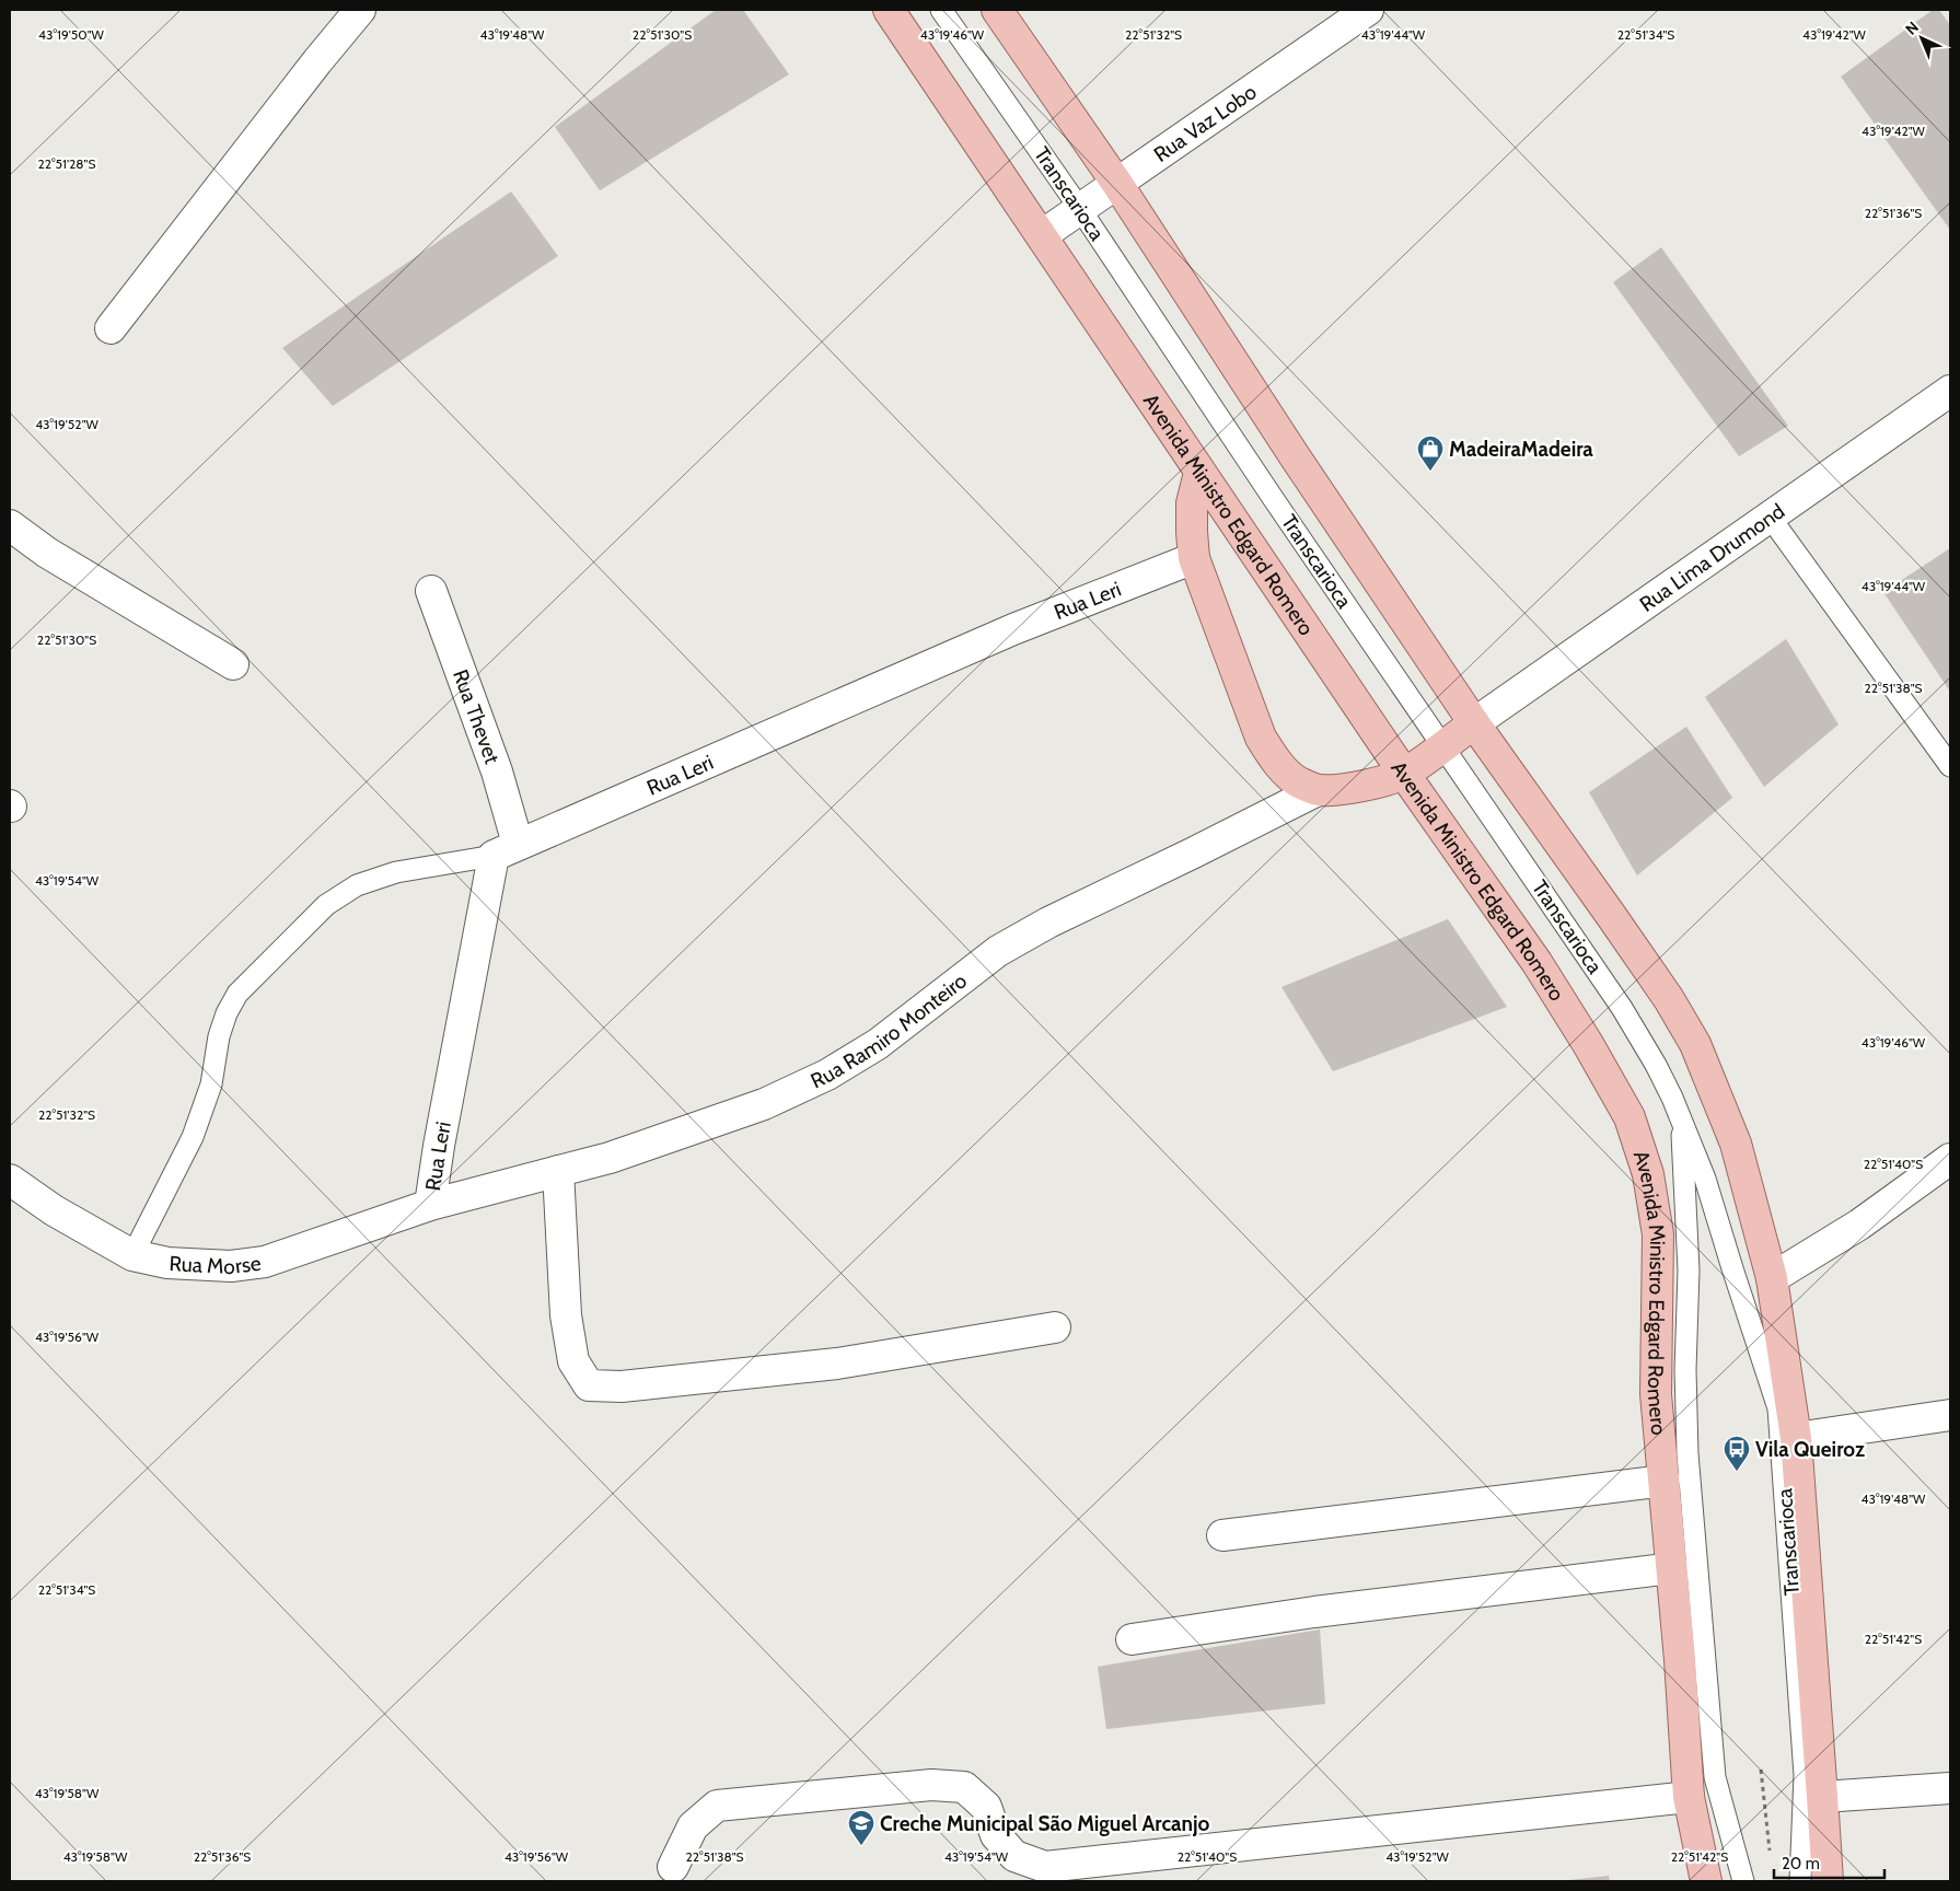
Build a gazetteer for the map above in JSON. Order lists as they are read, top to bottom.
{
  "streets": {
    "main road": ["Avenida Ministro Edgard Romero"],
    "street": [
      "Rua Vaz Lobo",
      "Rua Lima Drumond",
      "Rua Leri",
      "Rua Thevet",
      "Rua Ramiro Monteiro",
      "Rua Morse"
    ],
    "lane": ["Transcarioca"]
  },
  "crossings": [
    ["Rua Vaz Lobo", "Transcarioca"],
    ["Rua Vaz Lobo", "Avenida Ministro Edgard Romero"],
    ["Rua Leri", "Rua Thevet"],
    ["Rua Leri", "Rua Ramiro Monteiro"],
    ["Rua Leri", "Rua Morse"],
    ["Rua Ramiro Monteiro", "Rua Morse"]
  ],
  "places": {
    "shop": ["MadeiraMadeira"],
    "bus stop": ["Vila Queiroz"],
    "school or university": ["Creche Municipal São Miguel Arcanjo"]
  },
  "scale_bar": "20 m",
  "north": "top left",
  "coordinates": [
    "22°51'30\"S",
    "22°51'32\"S",
    "22°51'34\"S",
    "43°19'50\"W",
    "43°19'48\"W",
    "43°19'46\"W",
    "43°19'44\"W",
    "43°19'42\"W",
    "22°51'28\"S",
    "22°51'36\"S",
    "43°19'52\"W",
    "22°51'38\"S",
    "43°19'54\"W",
    "22°51'40\"S",
    "43°19'56\"W",
    "22°51'42\"S",
    "43°19'58\"W"
  ]
}
